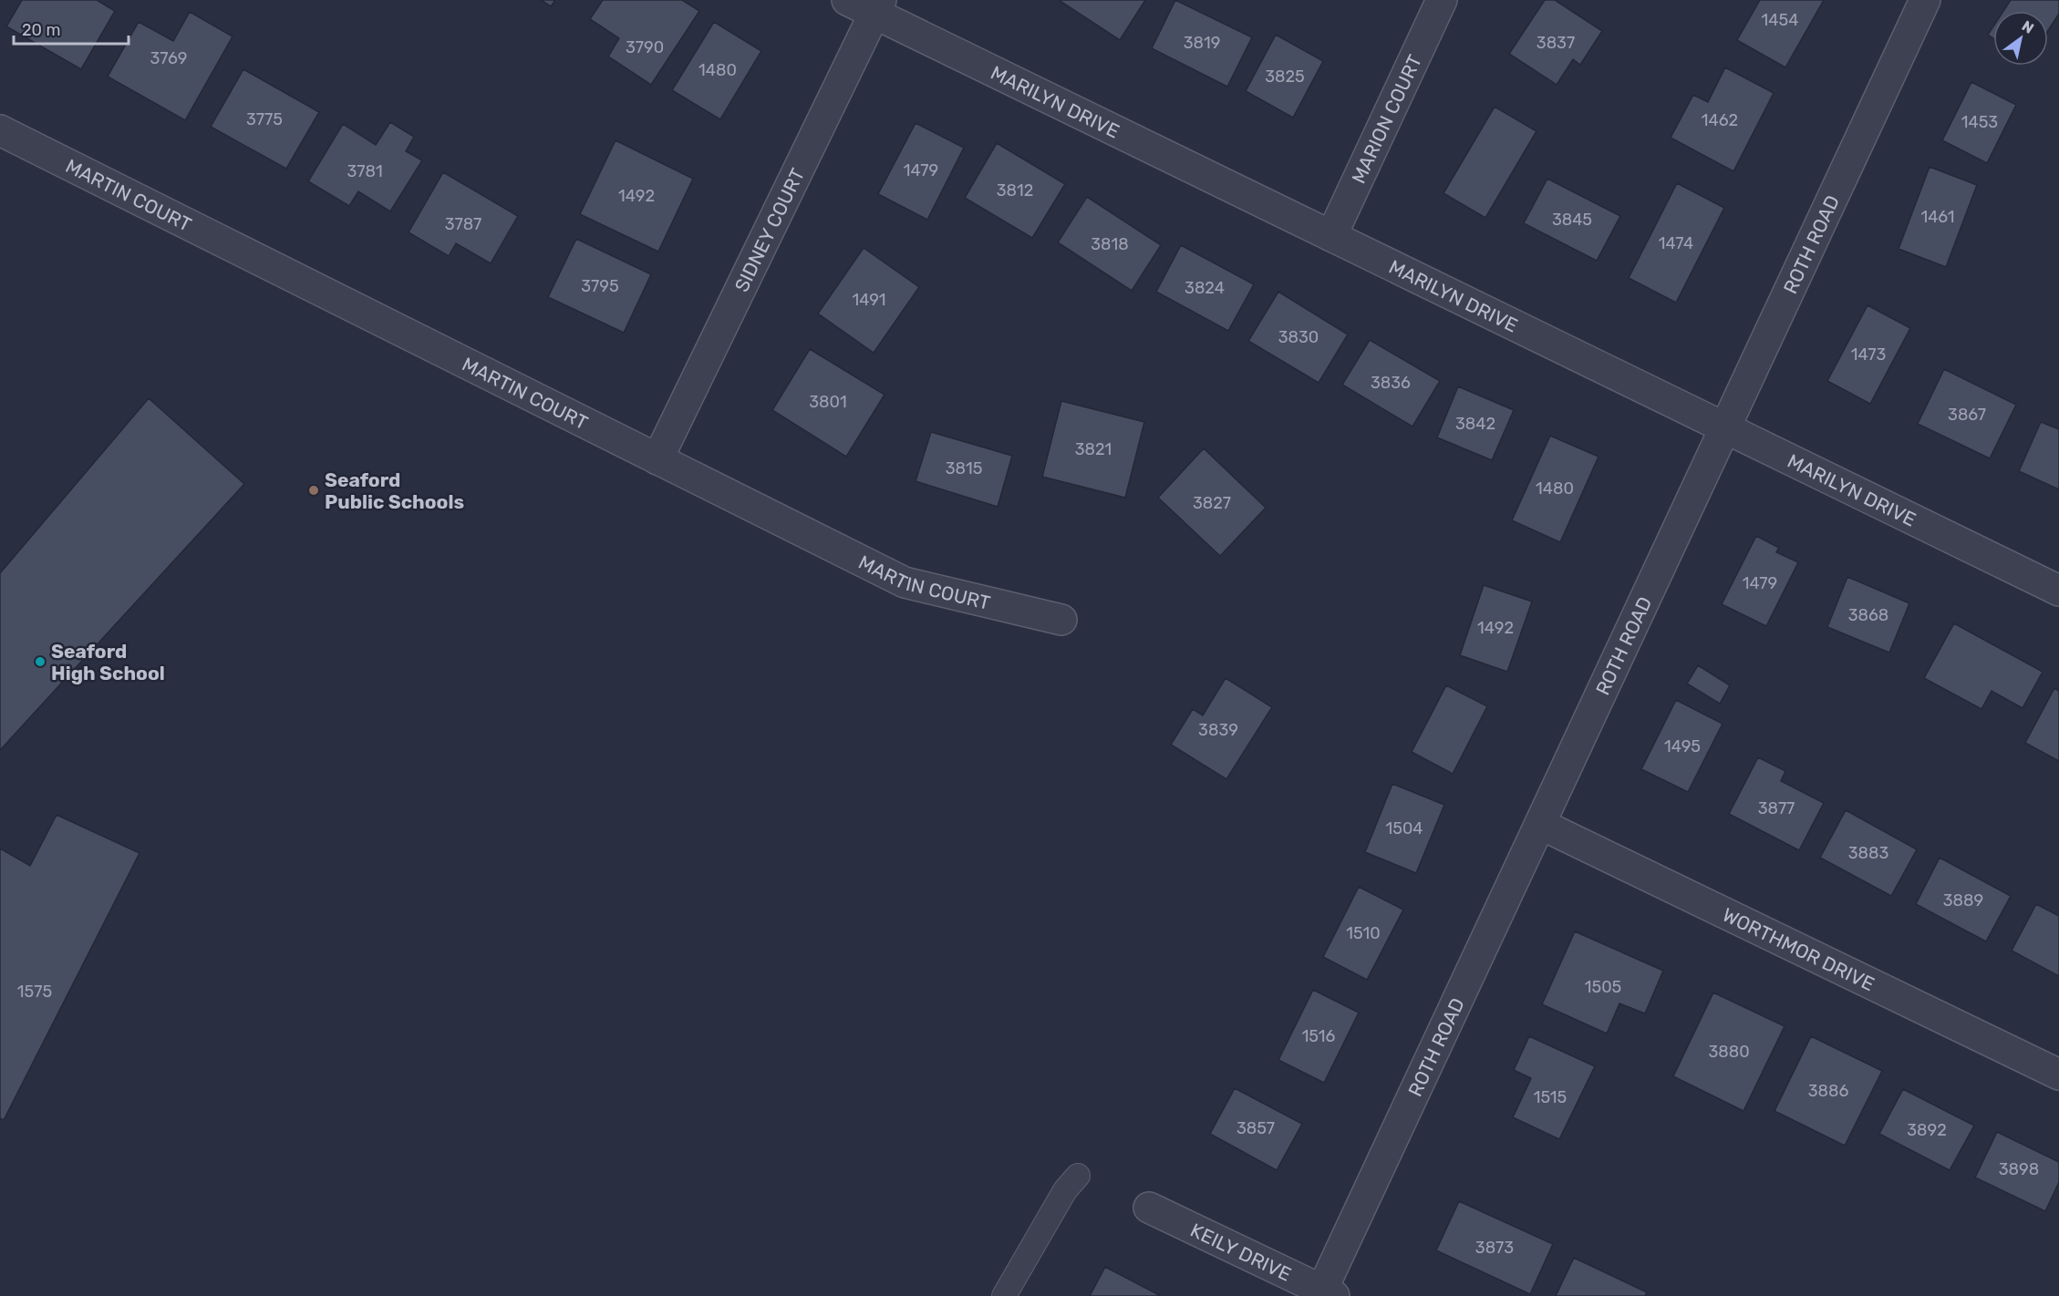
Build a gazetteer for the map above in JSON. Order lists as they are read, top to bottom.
{
  "streets": {
    "street": [
      "MARILYN DRIVE",
      "MARION COURT",
      "MARTIN COURT",
      "SIDNEY COURT",
      "ROTH ROAD",
      "WORTHMOR DRIVE",
      "KEILY DRIVE"
    ]
  },
  "crossings": [
    ["MARILYN DRIVE", "MARION COURT"],
    ["MARILYN DRIVE", "SIDNEY COURT"],
    ["MARILYN DRIVE", "ROTH ROAD"],
    ["MARTIN COURT", "SIDNEY COURT"],
    ["ROTH ROAD", "WORTHMOR DRIVE"],
    ["ROTH ROAD", "KEILY DRIVE"]
  ],
  "places": ["Seaford Public Schools", "Seaford High School"],
  "house_numbers": [
    "1454",
    "3819",
    "3837",
    "3790",
    "3769",
    "1480",
    "3825",
    "3775",
    "1462",
    "1453",
    "1479",
    "3781",
    "3812",
    "1492",
    "1461",
    "3845",
    "3787",
    "1474",
    "3818",
    "3795",
    "3824",
    "1491",
    "3830",
    "1473",
    "3836",
    "3801",
    "3867",
    "3842",
    "3821",
    "3815",
    "1480",
    "3827",
    "1479",
    "3868",
    "1492",
    "3839",
    "1495",
    "3877",
    "1504",
    "3883",
    "3889",
    "1510",
    "1505",
    "1575",
    "1516",
    "3880",
    "3886",
    "1515",
    "3857",
    "3892",
    "3898",
    "3873"
  ],
  "scale_bar": "20 m",
  "north": "top right"
}
